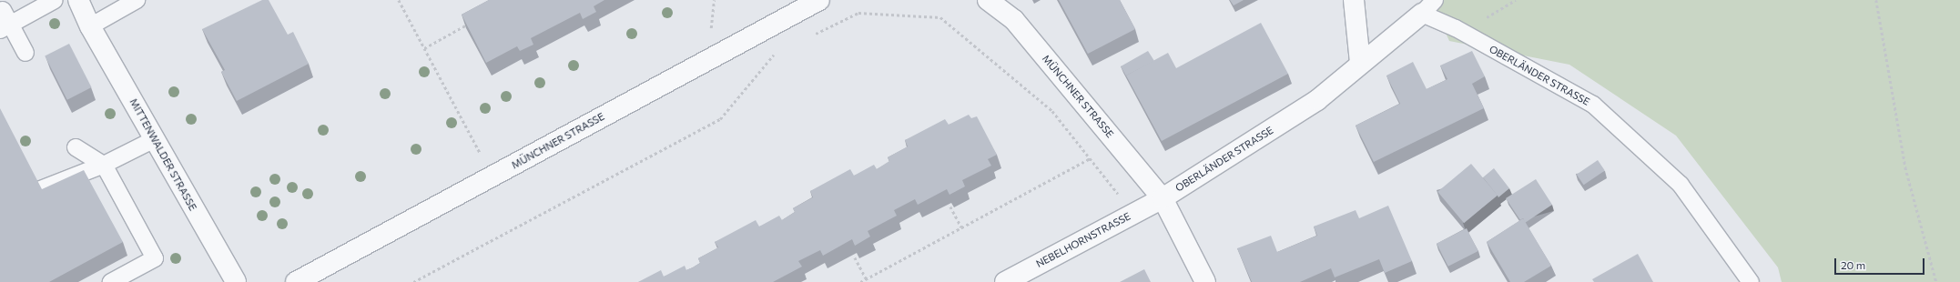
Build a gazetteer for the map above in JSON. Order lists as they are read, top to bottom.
{
  "streets": {
    "street": [
      "OBERLÄNDER STRASSE",
      "MÜNCHNER STRASSE",
      "MITTENWALDER STRASSE",
      "NEBELHORNSTRASSE"
    ]
  },
  "crossings": [
    ["OBERLÄNDER STRASSE", "MÜNCHNER STRASSE"],
    ["OBERLÄNDER STRASSE", "NEBELHORNSTRASSE"],
    ["MÜNCHNER STRASSE", "NEBELHORNSTRASSE"]
  ],
  "scale_bar": "20 m"
}
